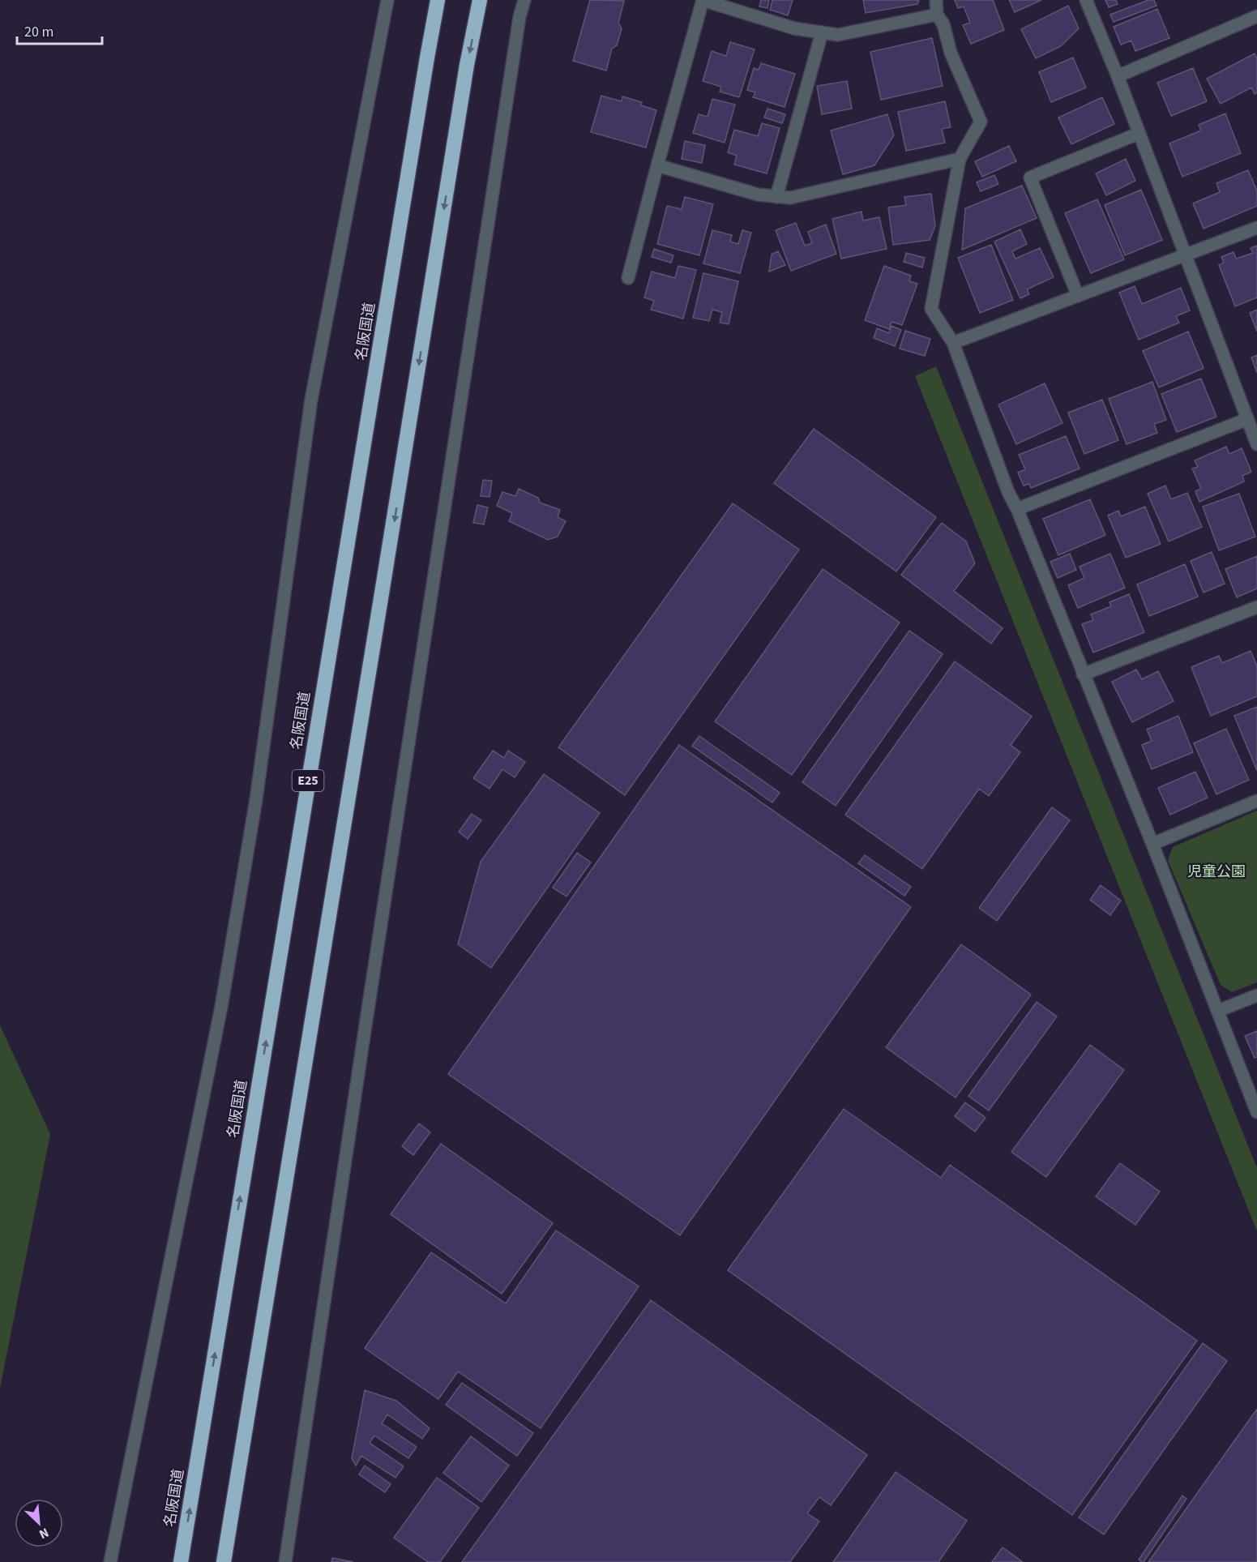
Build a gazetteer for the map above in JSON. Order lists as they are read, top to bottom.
{
  "streets": {
    "highway": ["名阪国道", "E25"]
  },
  "parks": ["児童公園"],
  "scale_bar": "20 m",
  "north": "bottom right"
}
